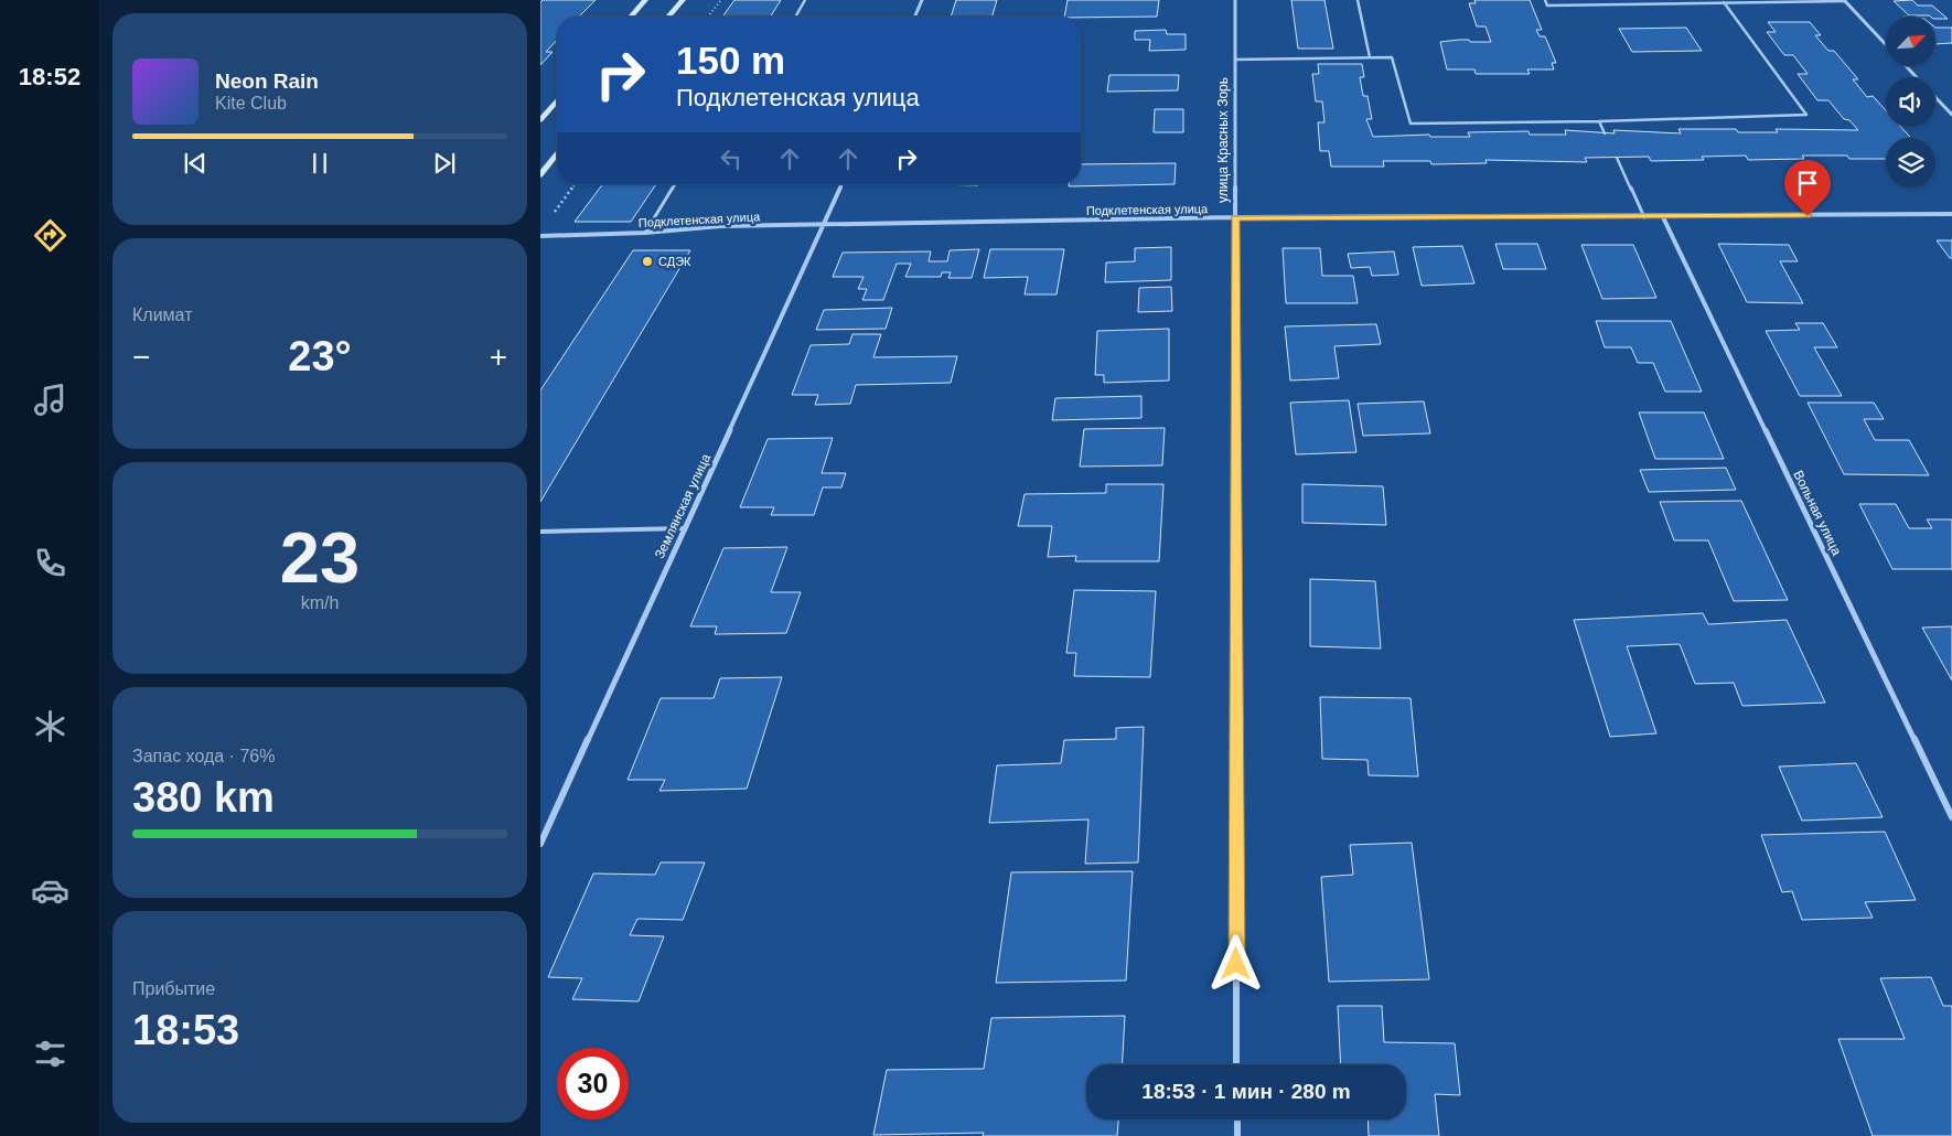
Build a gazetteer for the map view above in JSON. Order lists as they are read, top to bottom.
{
  "streets": {
    "street": [
      "улица Красных Зорь",
      "Подклетенская улица",
      "Землянская улица",
      "Вольная улица"
    ]
  },
  "crossings": [
    ["улица Красных Зорь", "Подклетенская улица"],
    ["Подклетенская улица", "Землянская улица"],
    ["Подклетенская улица", "Вольная улица"]
  ],
  "places": ["СДЭК"],
  "north": "top right",
  "page": {
    "tabs": "18:52",
    "turn": ["150 m", "Подклетенская улица"],
    "song": ["Neon Rain", "Kite Club"],
    "tile": [
      "Климат",
      ["23", "km/h"],
      ["Запас хода · 76%", "380 km"],
      ["Прибытие", "18:53"]
    ],
    "heat": ["−", "23°", "+"],
    "limit": "30",
    "trip": "18:53 · 1 мин · 280 m"
  }
}
